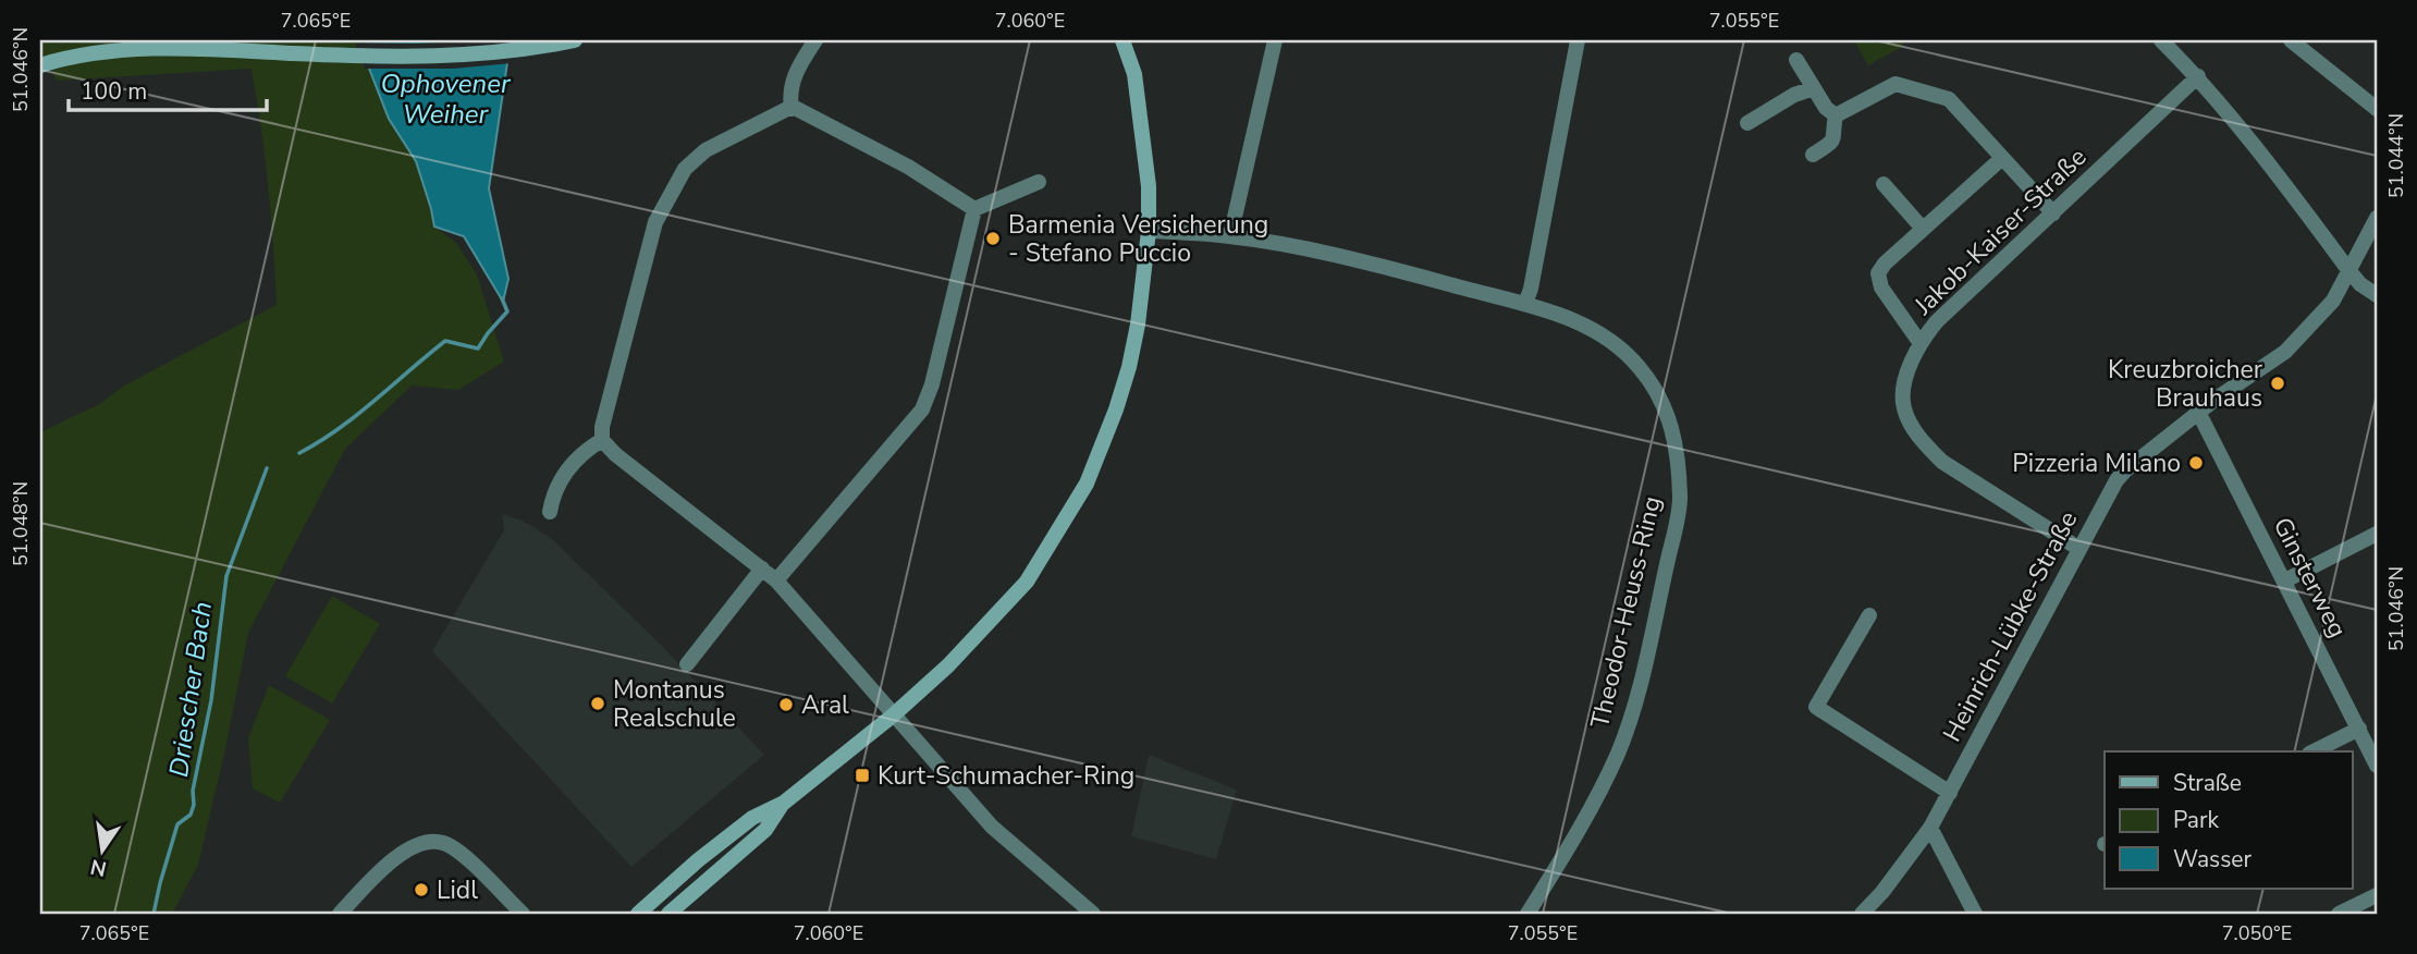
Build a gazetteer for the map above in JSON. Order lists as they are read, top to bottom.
{
  "streets": {
    "street": [
      "Jakob-Kaiser-Straße",
      "Ginsterweg",
      "Theodor-Heuss-Ring",
      "Heinrich-Lübke-Straße"
    ]
  },
  "crossings": [
    ["Jakob-Kaiser-Straße", "Heinrich-Lübke-Straße"],
    ["Ginsterweg", "Heinrich-Lübke-Straße"]
  ],
  "water": ["Ophovener Weiher", "Driescher Bach"],
  "places": {
    "other": [
      "Barmenia Versicherung - Stefano Puccio",
      "Kreuzbroicher Brauhaus",
      "Pizzeria Milano",
      "Montanus Realschule",
      "Aral",
      "Lidl"
    ],
    "transit": ["Kurt-Schumacher-Ring"]
  },
  "legend": ["Straße", "Park", "Wasser"],
  "scale_bar": "100 m",
  "north": "bottom",
  "coordinates": [
    "7.065°E",
    "7.060°E",
    "7.055°E",
    "51.046°N",
    "51.044°N",
    "51.048°N",
    "7.050°E"
  ]
}
